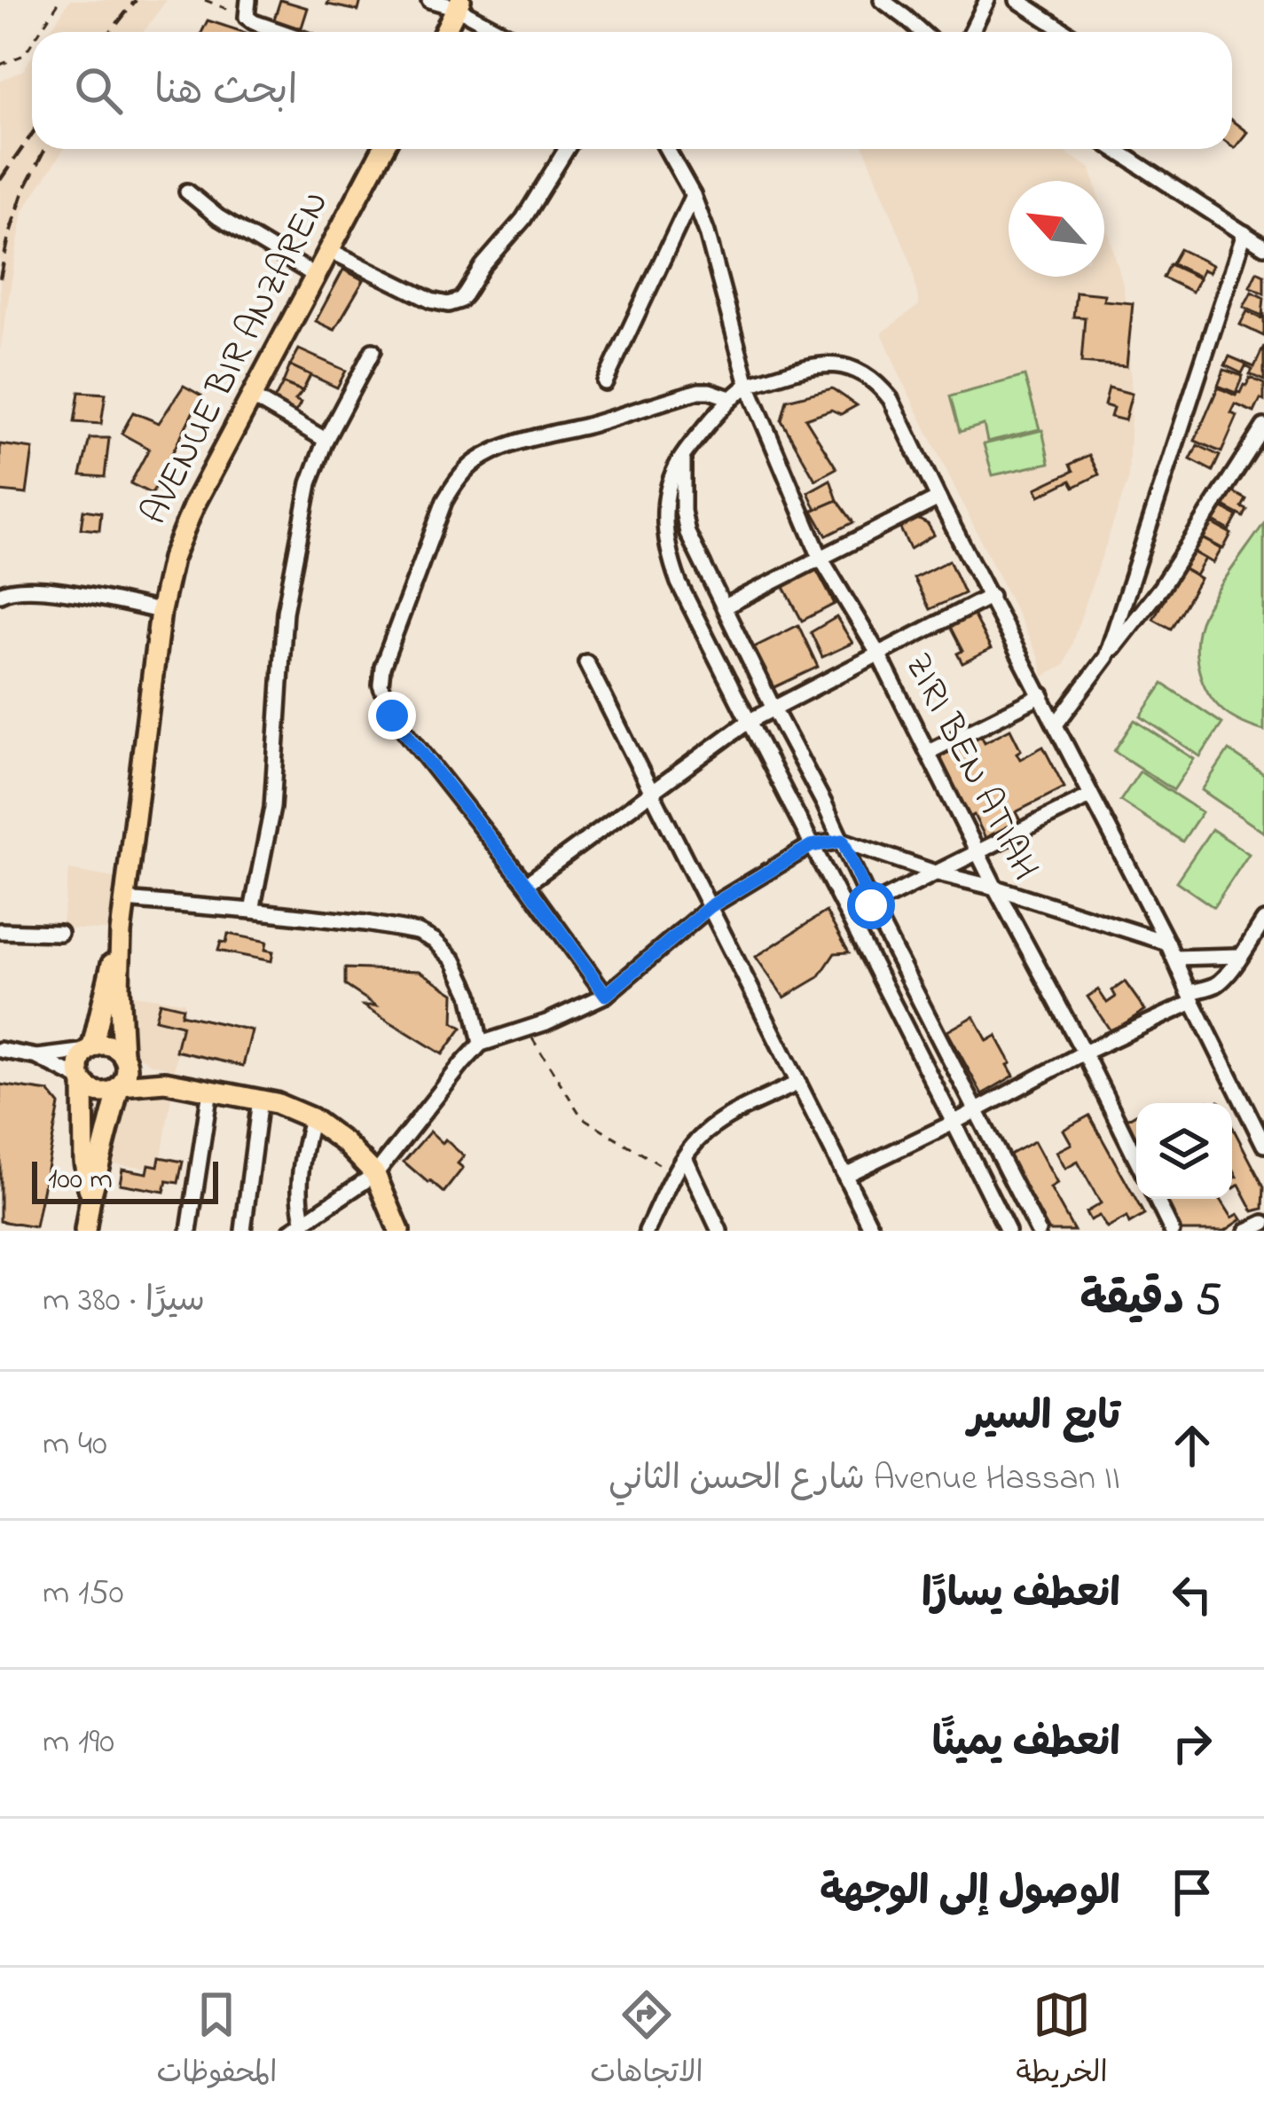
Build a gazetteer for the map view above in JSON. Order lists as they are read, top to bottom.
{
  "streets": {
    "main road": ["AVENUE BIR ANZAREN"],
    "street": ["ZIRI BEN ATIAH"]
  },
  "scale_bar": "100 m",
  "north": "top left",
  "page": {
    "search": "ابحث هنا",
    "scale": "100 m",
    "heading": ["5 دقيقة", "سيرًا · 380 m"],
    "list": [
      ["تابع السير", "Avenue Hassan II شارع الحسن الثاني", "40 m"],
      ["انعطف يسارًا", "150 m"],
      ["انعطف يمينًا", "190 m"],
      "الوصول إلى الوجهة"
    ],
    "nav": ["الخريطة", "الاتجاهات", "المحفوظات"]
  }
}
